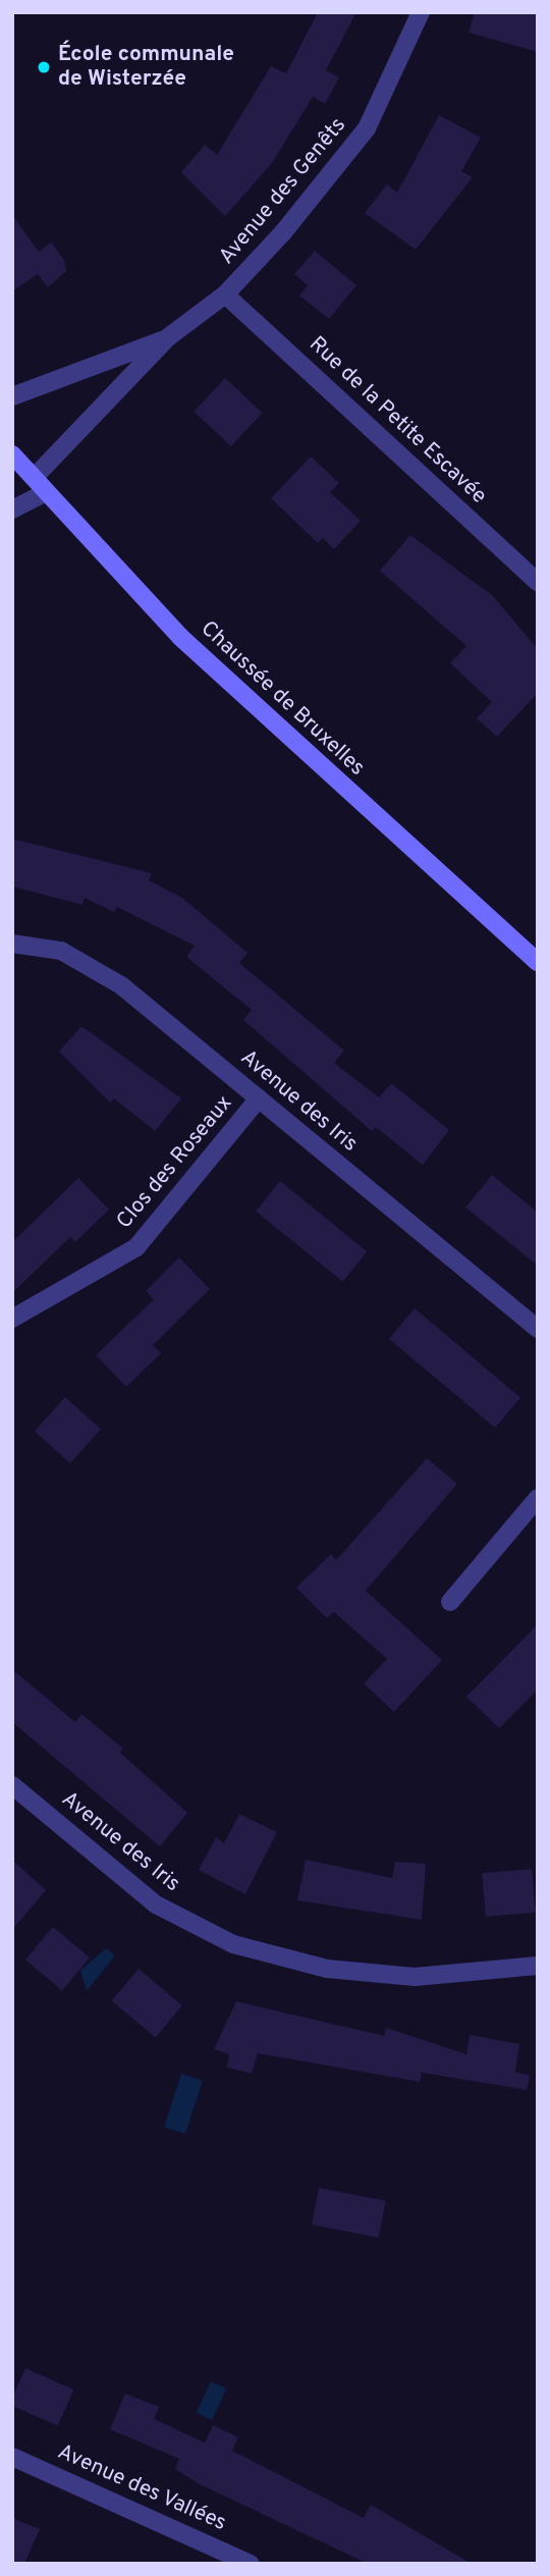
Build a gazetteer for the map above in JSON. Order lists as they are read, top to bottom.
{
  "streets": {
    "main road": ["Chaussée de Bruxelles"],
    "street": [
      "Avenue des Genêts",
      "Rue de la Petite Escavée",
      "Avenue des Iris",
      "Clos des Roseaux",
      "Avenue des Vallées"
    ]
  },
  "crossings": [
    ["Avenue des Genêts", "Rue de la Petite Escavée"],
    ["Avenue des Genêts", "Chaussée de Bruxelles"],
    ["Avenue des Iris", "Clos des Roseaux"]
  ],
  "places": ["École communale de Wisterzée"]
}
